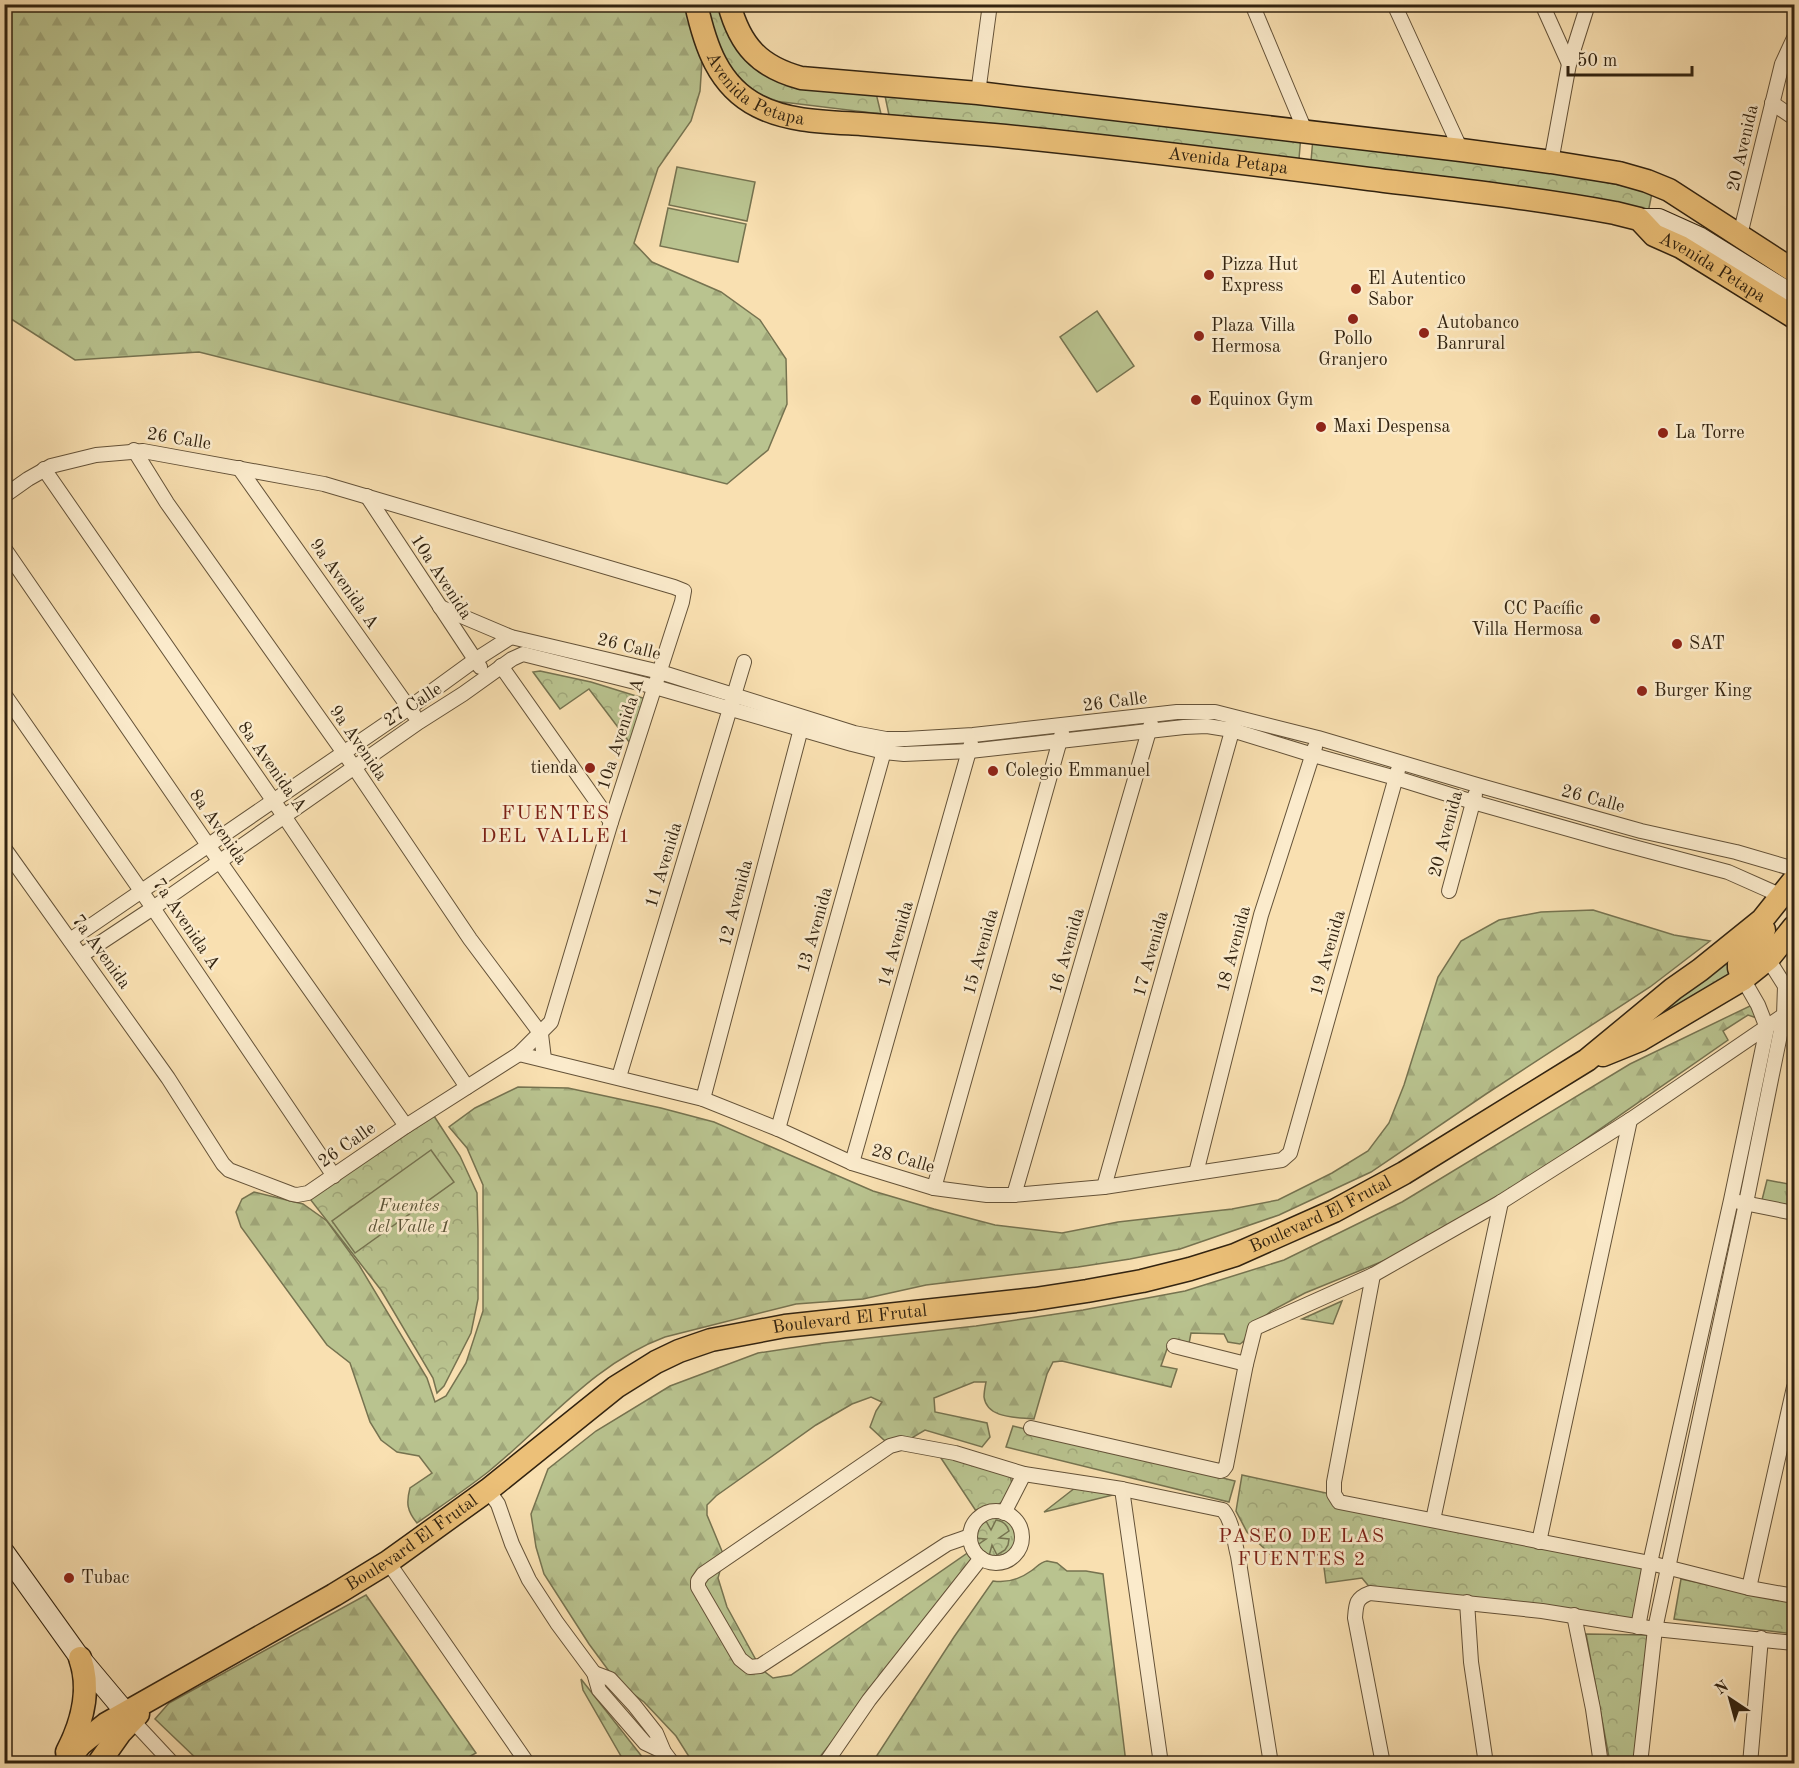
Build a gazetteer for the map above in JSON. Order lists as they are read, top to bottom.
{
  "streets": {
    "main road": ["Avenida Petapa", "Boulevard El Frutal"],
    "street": [
      "20 Avenida",
      "26 Calle",
      "10a Avenida",
      "9a Avenida A",
      "27 Calle",
      "10a Avenida A",
      "9a Avenida",
      "8a Avenida A",
      "8a Avenida",
      "11 Avenida",
      "12 Avenida",
      "7a Avenida A",
      "13 Avenida",
      "14 Avenida",
      "18 Avenida",
      "16 Avenida",
      "7a Avenida",
      "15 Avenida",
      "19 Avenida",
      "17 Avenida",
      "28 Calle"
    ]
  },
  "crossings": [
    ["Avenida Petapa", "20 Avenida"],
    ["20 Avenida", "26 Calle"],
    ["26 Calle", "10a Avenida"],
    ["26 Calle", "9a Avenida A"],
    ["26 Calle", "27 Calle"],
    ["26 Calle", "10a Avenida A"],
    ["26 Calle", "9a Avenida"],
    ["26 Calle", "8a Avenida A"],
    ["26 Calle", "8a Avenida"],
    ["26 Calle", "11 Avenida"],
    ["26 Calle", "12 Avenida"],
    ["26 Calle", "7a Avenida A"],
    ["26 Calle", "13 Avenida"],
    ["26 Calle", "14 Avenida"],
    ["26 Calle", "18 Avenida"],
    ["26 Calle", "16 Avenida"],
    ["26 Calle", "7a Avenida"],
    ["26 Calle", "15 Avenida"],
    ["26 Calle", "19 Avenida"],
    ["26 Calle", "17 Avenida"],
    ["26 Calle", "28 Calle"],
    ["26 Calle", "Boulevard El Frutal"],
    ["10a Avenida", "27 Calle"],
    ["9a Avenida A", "27 Calle"],
    ["27 Calle", "9a Avenida"],
    ["27 Calle", "8a Avenida A"],
    ["27 Calle", "8a Avenida"],
    ["27 Calle", "7a Avenida A"],
    ["27 Calle", "7a Avenida"],
    ["9a Avenida", "28 Calle"],
    ["11 Avenida", "28 Calle"],
    ["12 Avenida", "28 Calle"],
    ["13 Avenida", "28 Calle"],
    ["14 Avenida", "28 Calle"],
    ["18 Avenida", "28 Calle"],
    ["16 Avenida", "28 Calle"],
    ["15 Avenida", "28 Calle"],
    ["19 Avenida", "28 Calle"],
    ["17 Avenida", "28 Calle"]
  ],
  "districts": ["FUENTES DEL VALLE 1", "PASEO DE LAS FUENTES 2"],
  "parks": ["Fuentes del Valle 1"],
  "places": [
    "Pizza Hut Express",
    "El Autentico Sabor",
    "Pollo Granjero",
    "Autobanco Banrural",
    "Plaza Villa Hermosa",
    "Equinox Gym",
    "Maxi Despensa",
    "La Torre",
    "CC Pacífic Villa Hermosa",
    "SAT",
    "Burger King",
    "tienda",
    "Colegio Emmanuel",
    "Tubac"
  ],
  "scale_bar": "50 m",
  "north": "top left"
}
